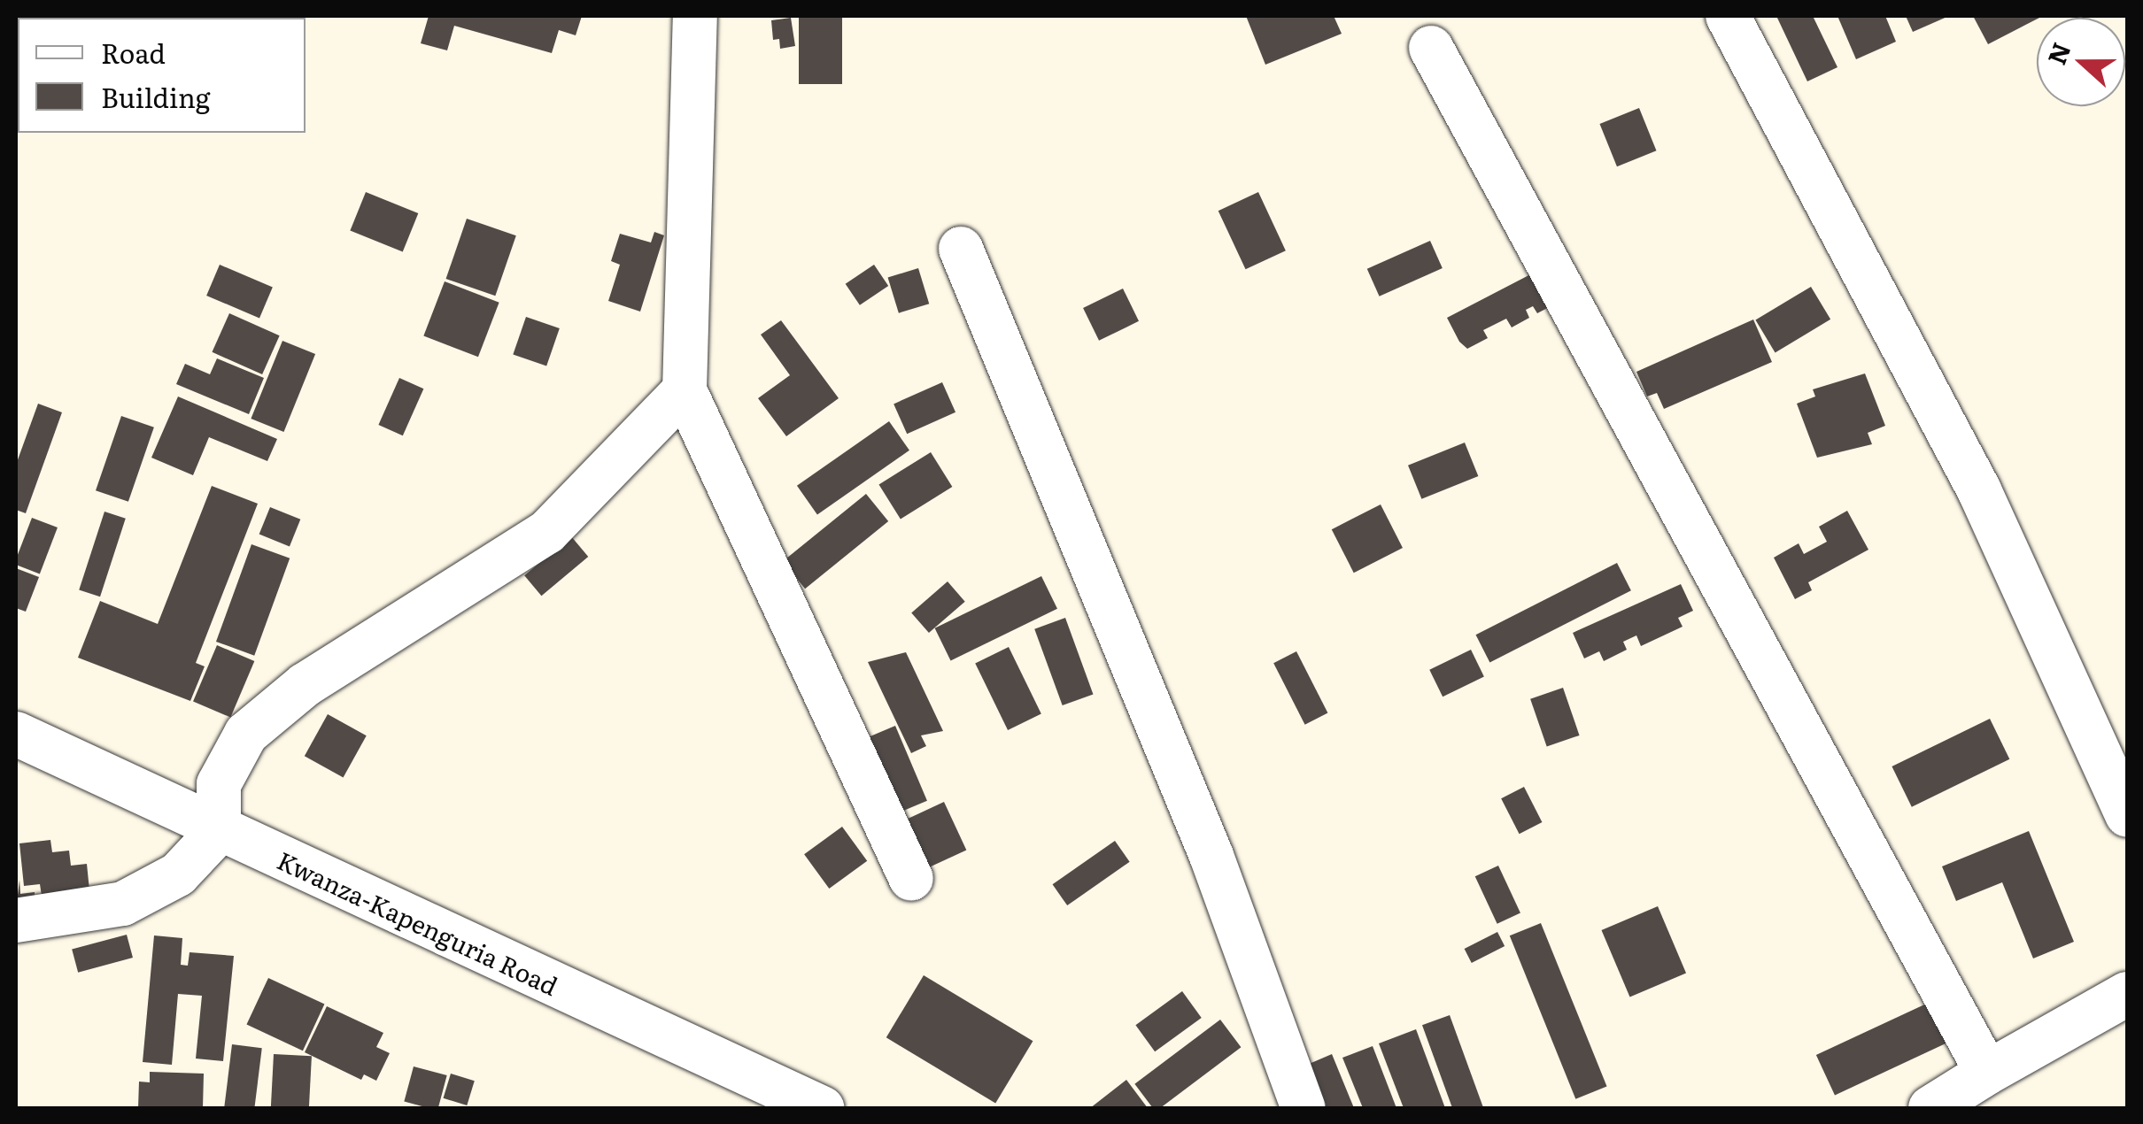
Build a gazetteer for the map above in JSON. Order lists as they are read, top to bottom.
{
  "streets": {
    "street": ["Kwanza-Kapenguria Road"]
  },
  "legend": ["Road", "Building"],
  "north": "left"
}
